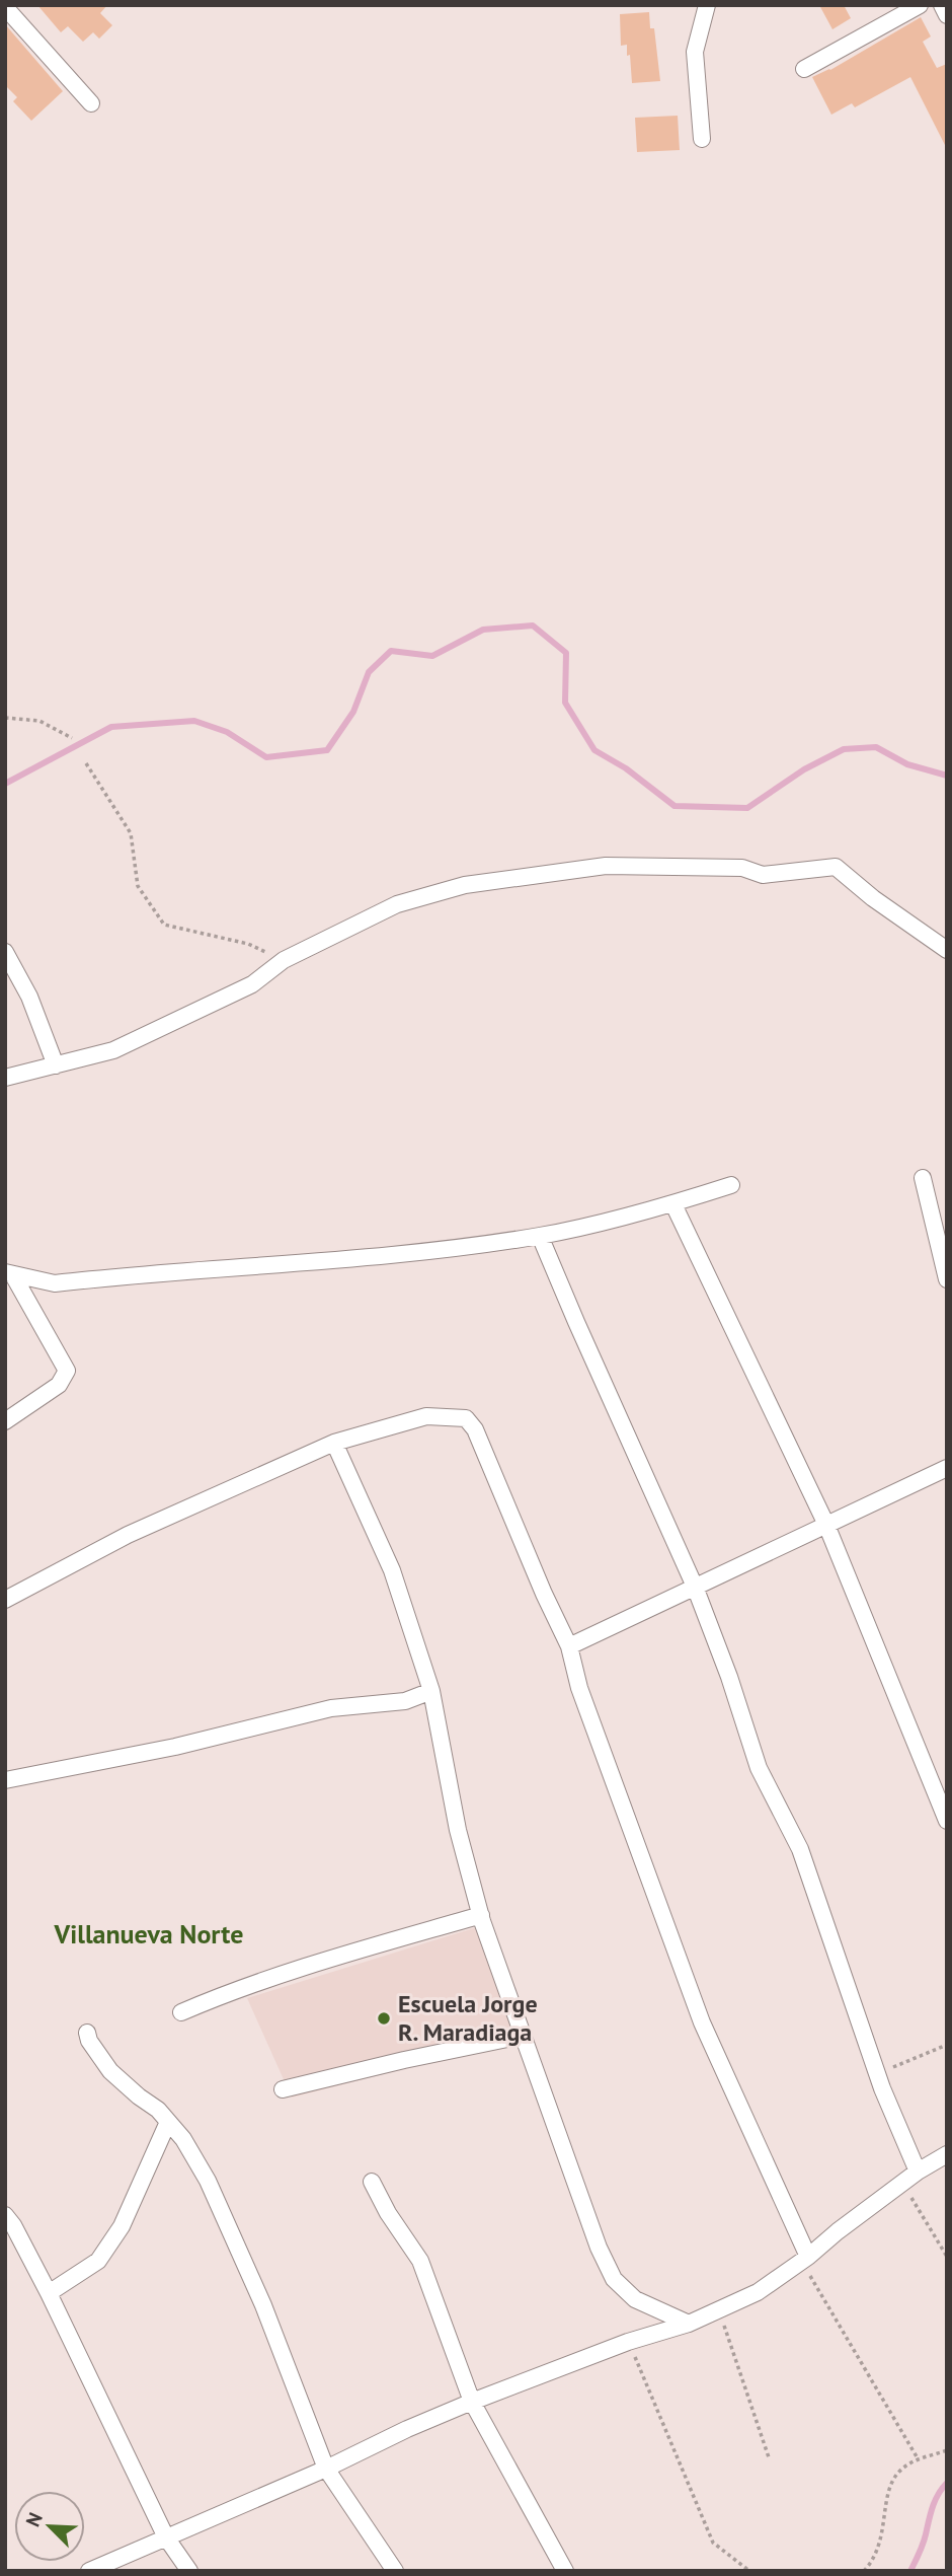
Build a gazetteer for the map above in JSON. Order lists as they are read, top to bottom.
{
  "districts": ["Villanueva Norte"],
  "places": ["Escuela Jorge R. Maradiaga"],
  "north": "top left"
}
